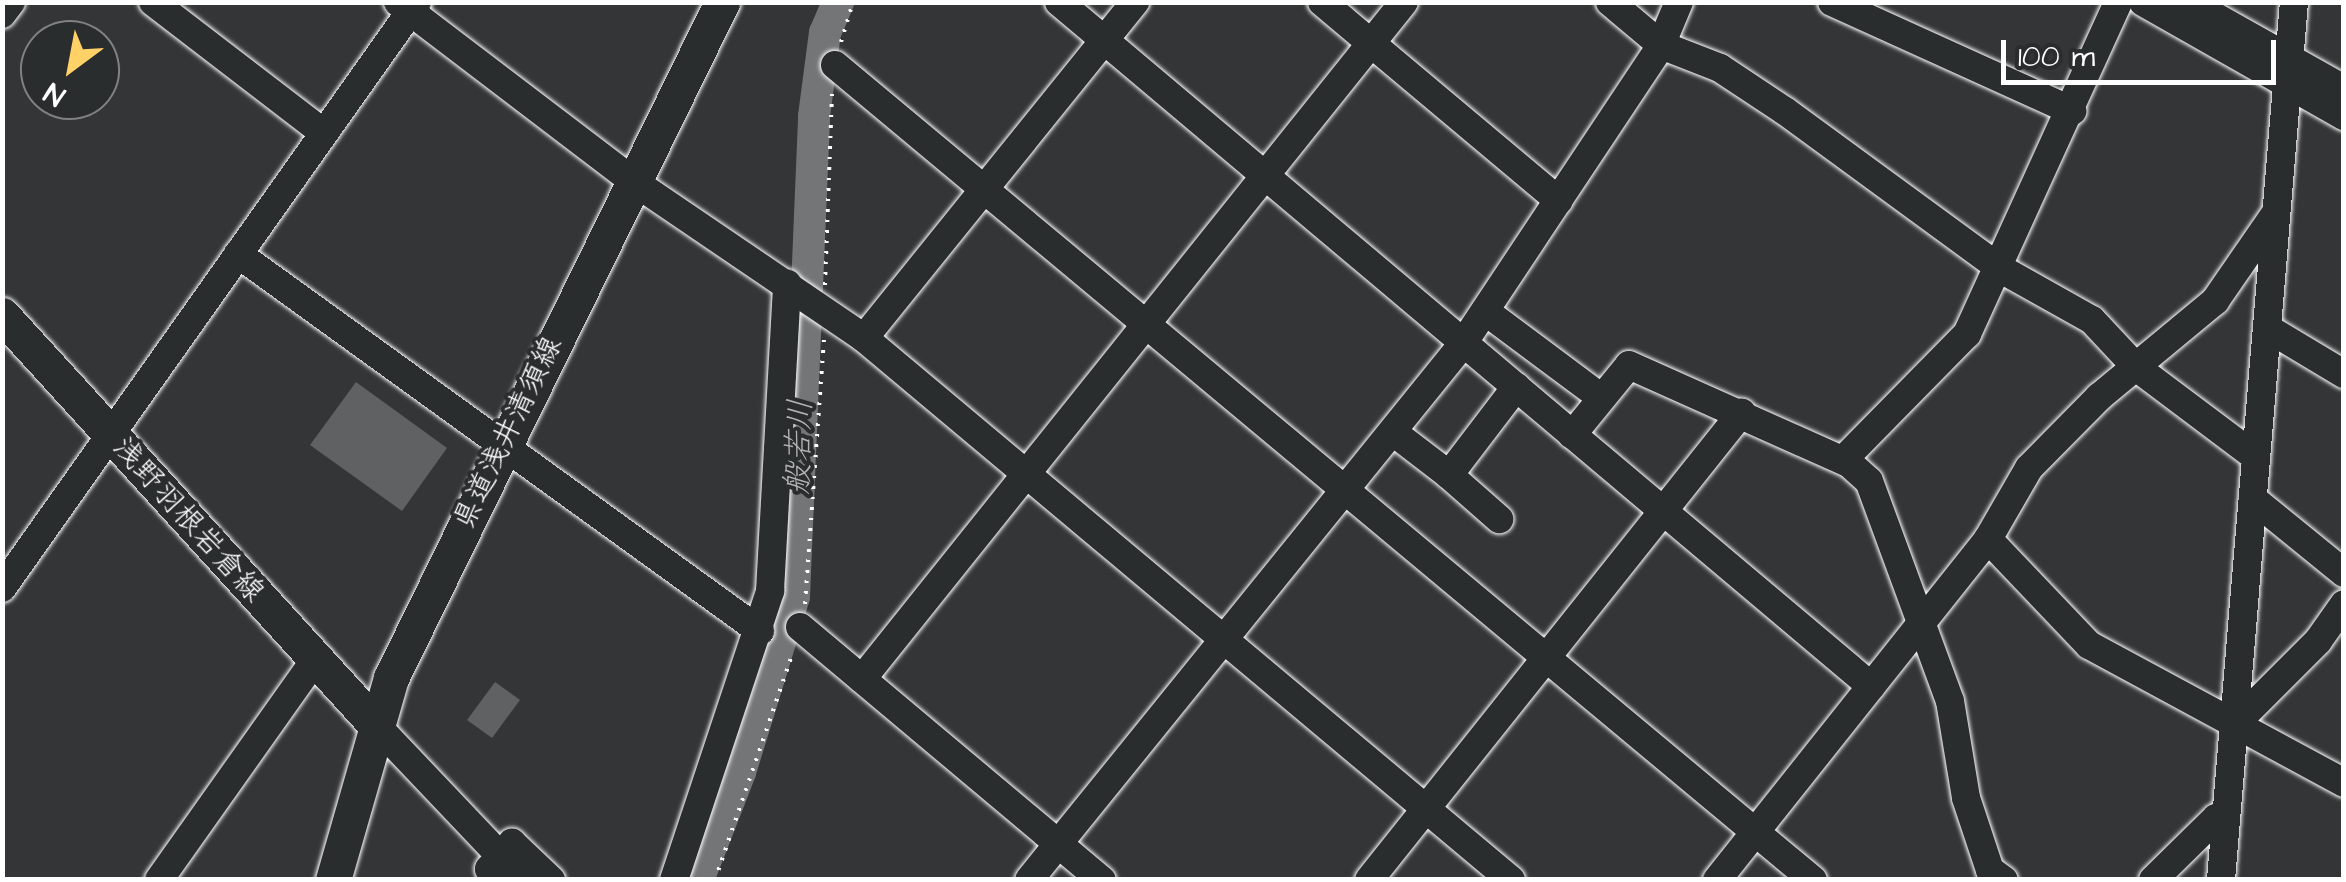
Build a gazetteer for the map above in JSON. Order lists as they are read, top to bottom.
{
  "streets": {
    "main road": ["県道浅井清須線", "浅野羽根岩倉線"]
  },
  "crossings": [
    ["県道浅井清須線", "浅野羽根岩倉線"]
  ],
  "water": ["般若川"],
  "scale_bar": "100 m",
  "north": "bottom left"
}
